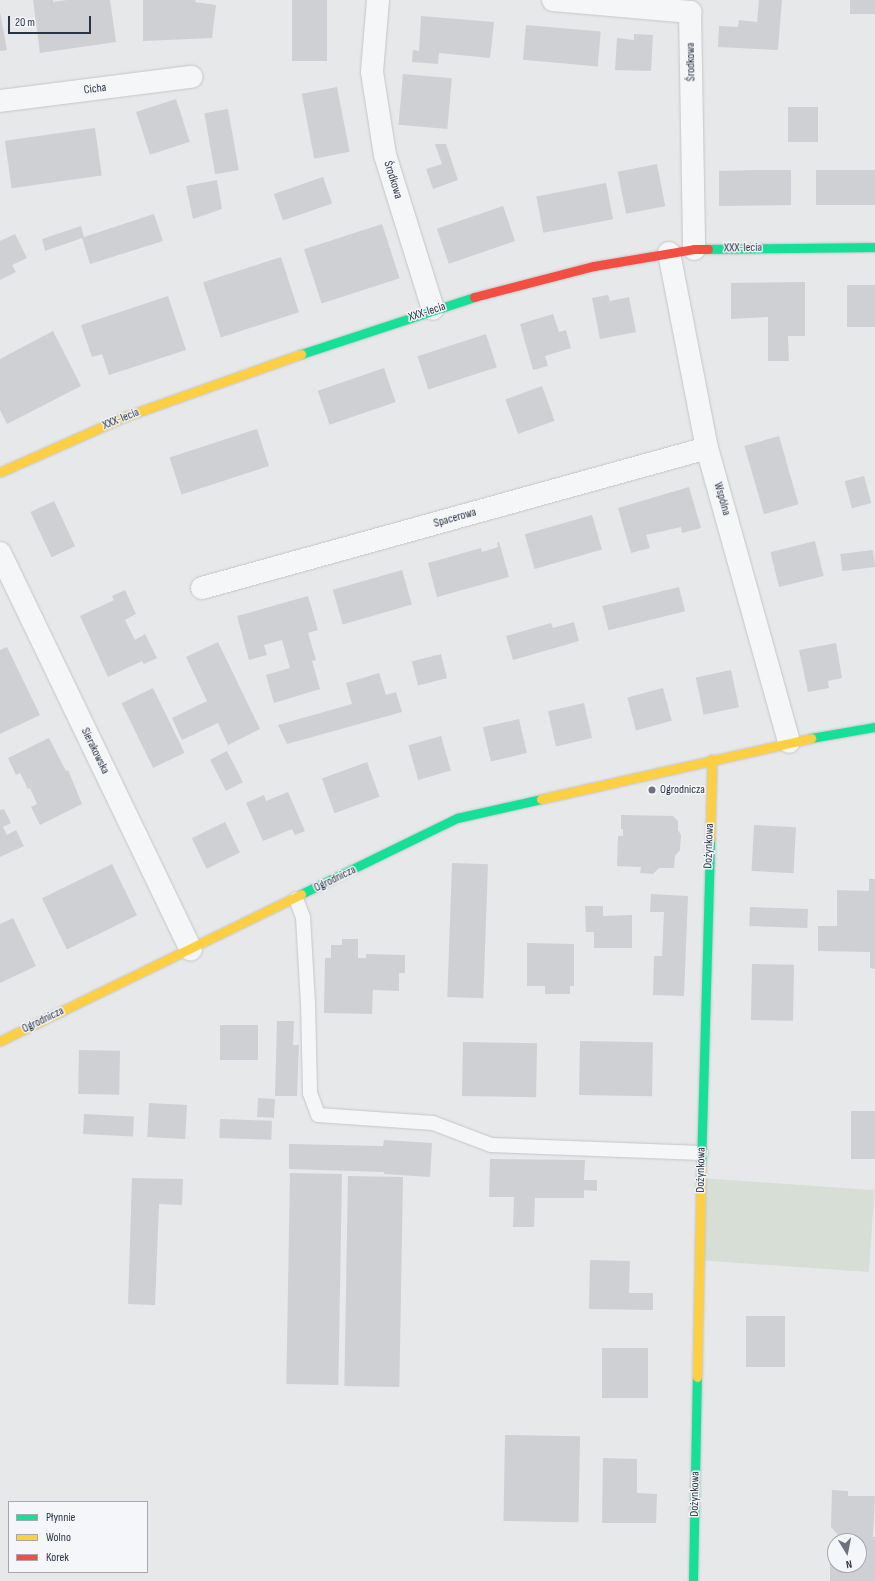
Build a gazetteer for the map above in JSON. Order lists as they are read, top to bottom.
{
  "streets": {
    "street": [
      "Środkowa",
      "Cicha",
      "XXX-lecia",
      "Wspólna",
      "Spacerowa",
      "Sierakowska",
      "Dożynkowa",
      "Ogrodnicza"
    ]
  },
  "crossings": [
    ["Środkowa", "XXX-lecia"],
    ["XXX-lecia", "Wspólna"],
    ["Wspólna", "Spacerowa"],
    ["Wspólna", "Ogrodnicza"],
    ["Sierakowska", "Ogrodnicza"],
    ["Dożynkowa", "Ogrodnicza"]
  ],
  "places": ["Ogrodnicza"],
  "legend": ["Płynnie", "Wolno", "Korek"],
  "scale_bar": "20 m",
  "north": "bottom"
}
